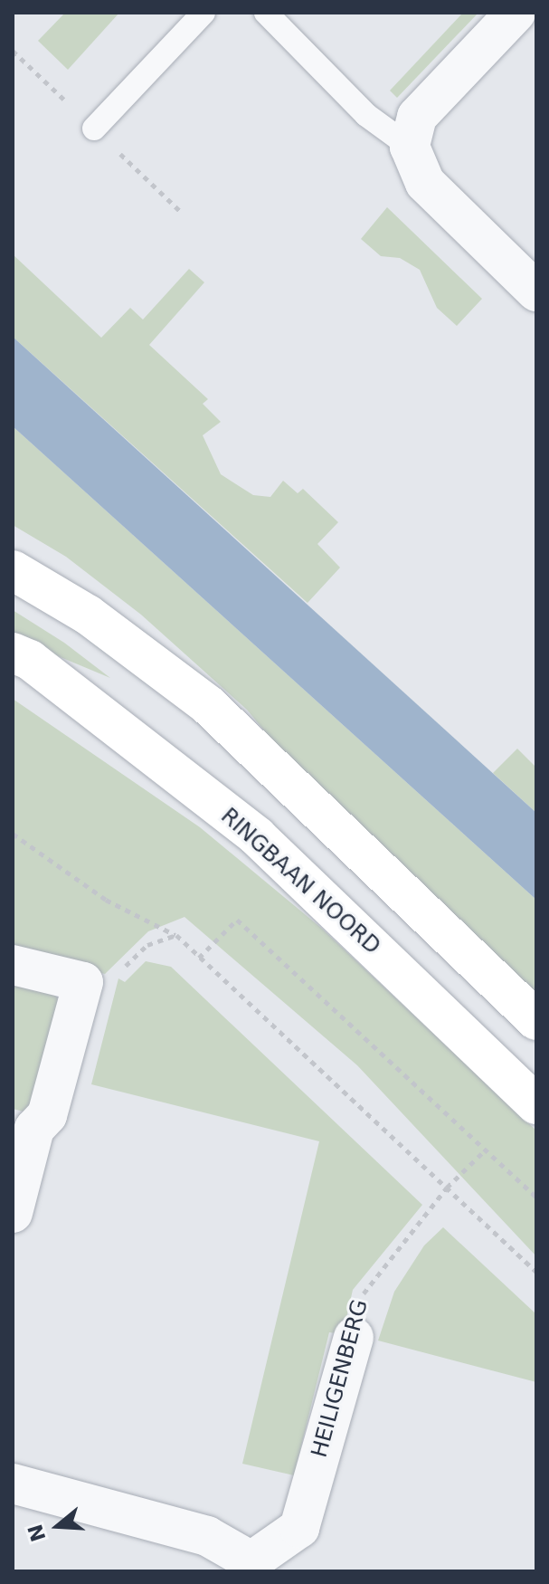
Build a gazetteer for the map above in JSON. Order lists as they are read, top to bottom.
{
  "streets": {
    "main road": ["RINGBAAN NOORD"],
    "street": ["HEILIGENBERG"]
  },
  "north": "left"
}
